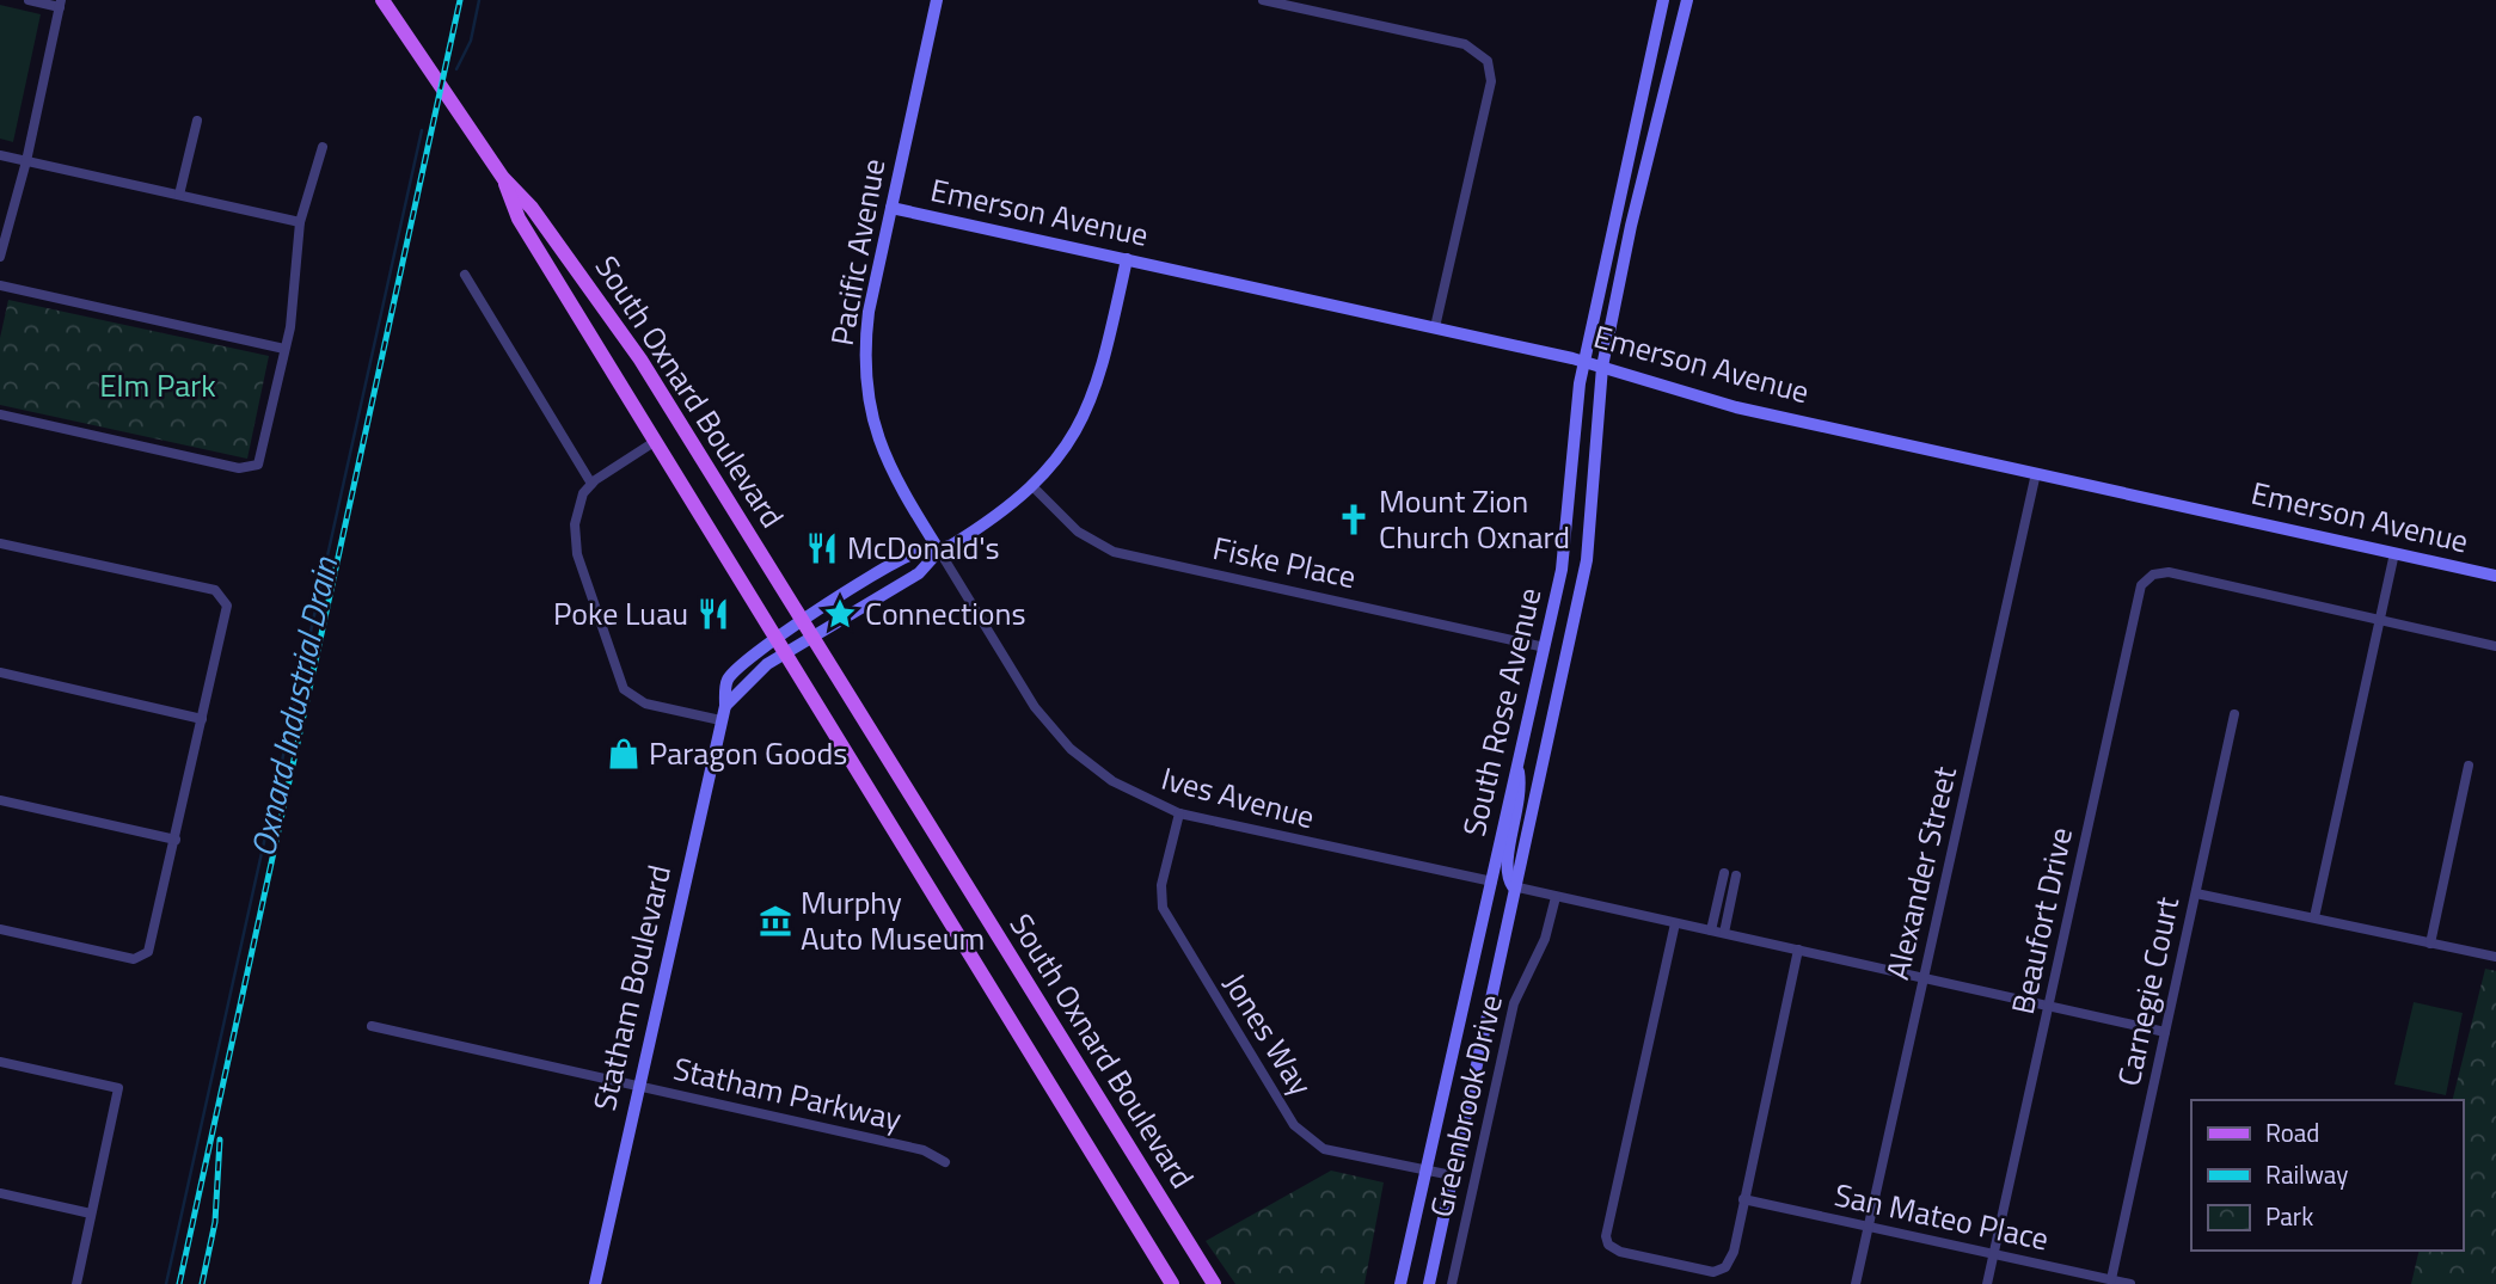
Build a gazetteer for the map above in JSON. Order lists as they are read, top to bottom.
{
  "streets": {
    "main road": ["South Oxnard Boulevard"],
    "street": [
      "Emerson Avenue",
      "Pacific Avenue",
      "Fiske Place",
      "South Rose Avenue",
      "Ives Avenue",
      "Alexander Street",
      "Beaufort Drive",
      "Statham Boulevard",
      "Carnegie Court",
      "Jones Way",
      "Statham Parkway",
      "Greenbrook Drive",
      "San Mateo Place"
    ]
  },
  "crossings": [
    ["Emerson Avenue", "Pacific Avenue"],
    ["Emerson Avenue", "South Rose Avenue"],
    ["Emerson Avenue", "Alexander Street"],
    ["Emerson Avenue", "Statham Boulevard"],
    ["Pacific Avenue", "Ives Avenue"],
    ["Pacific Avenue", "Statham Boulevard"],
    ["South Oxnard Boulevard", "Statham Boulevard"],
    ["Fiske Place", "South Rose Avenue"],
    ["Fiske Place", "Statham Boulevard"],
    ["South Rose Avenue", "Ives Avenue"],
    ["South Rose Avenue", "Jones Way"],
    ["Ives Avenue", "Statham Boulevard"],
    ["Ives Avenue", "Jones Way"],
    ["Alexander Street", "San Mateo Place"],
    ["Beaufort Drive", "San Mateo Place"],
    ["Statham Boulevard", "Statham Parkway"],
    ["Carnegie Court", "San Mateo Place"]
  ],
  "water": ["Oxnard Industrial Drain"],
  "parks": ["Elm Park"],
  "places": {
    "church": ["Mount Zion Church Oxnard"],
    "restaurant": ["McDonald's", "Poke Luau"],
    "place": ["Connections"],
    "shop": ["Paragon Goods"],
    "museum": ["Murphy Auto Museum"]
  },
  "legend": ["Road", "Railway", "Park"]
}
